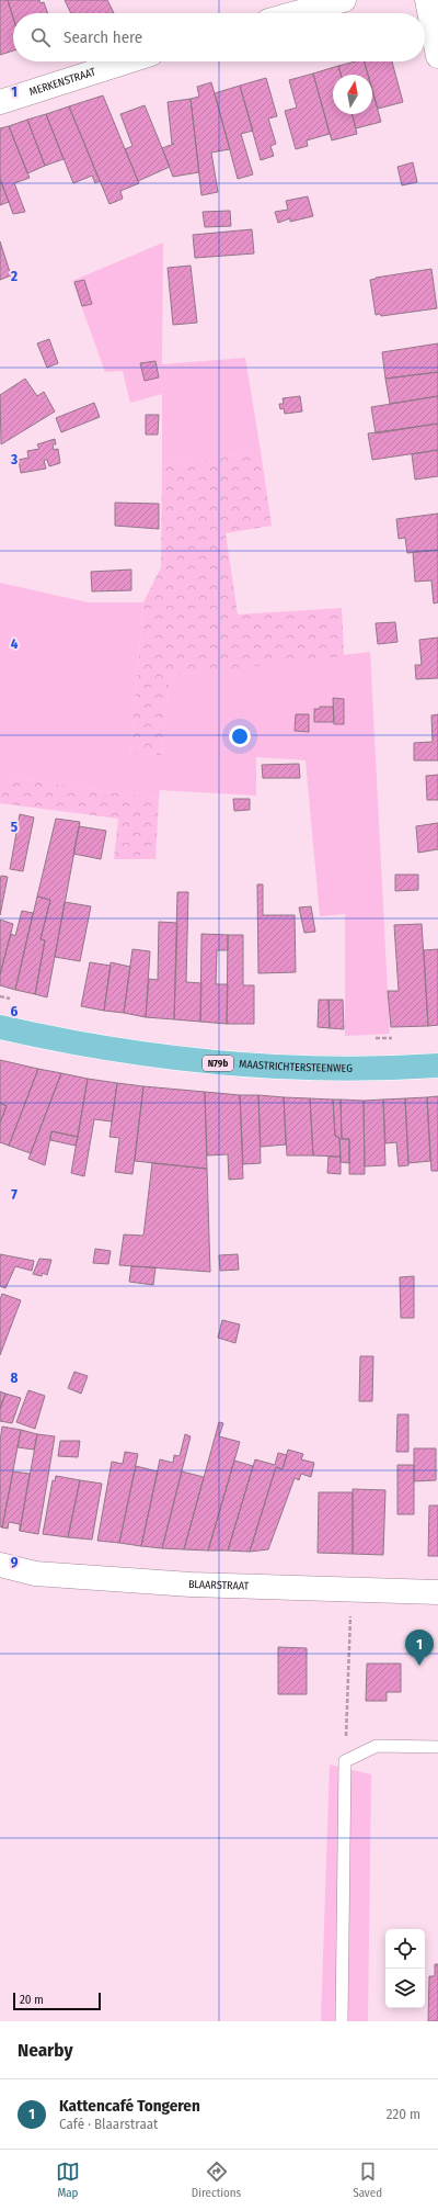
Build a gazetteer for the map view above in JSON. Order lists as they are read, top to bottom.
{
  "streets": {
    "main road": ["N79b", "MAASTRICHTERSTEENWEG"],
    "street": ["MERKENSTRAAT", "BLAARSTRAAT"]
  },
  "scale_bar": "20 m",
  "north": "top",
  "page": {
    "search": "Search here",
    "pins": "1",
    "scale": "20 m",
    "heading": "Nearby",
    "list": [
      {
        "mark": "1",
        "name": "Kattencafé Tongeren",
        "note": "Café · Blaarstraat",
        "value": "220 m"
      }
    ],
    "nav": ["Map", "Directions", "Saved"]
  },
  "grid": {
    "rows": [
      "1",
      "2",
      "3",
      "4",
      "5",
      "6",
      "7",
      "8",
      "9"
    ]
  }
}
